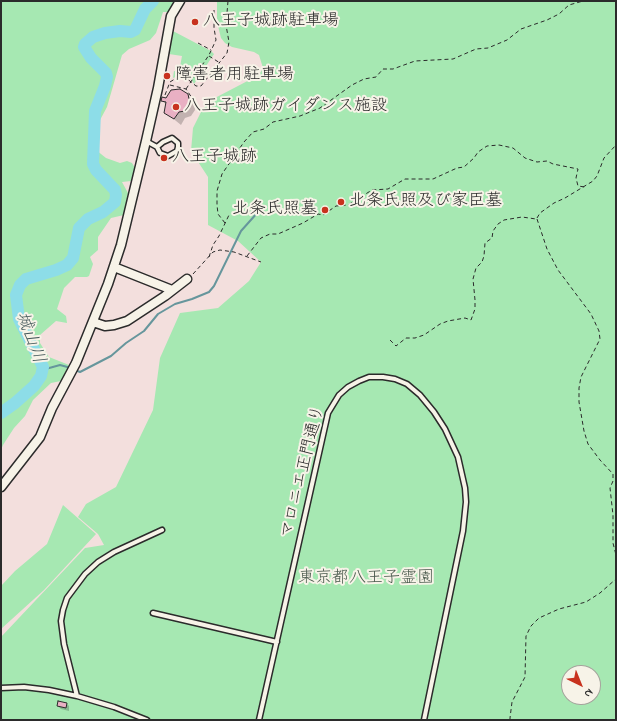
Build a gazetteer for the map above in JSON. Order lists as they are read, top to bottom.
{
  "streets": {
    "lane": ["マロニエ正門通り"]
  },
  "water": ["城山川"],
  "parks": ["東京都八王子霊園"],
  "places": [
    "八王子城跡駐車場",
    "障害者用駐車場",
    "八王子城跡ガイダンス施設",
    "八王子城跡",
    "北条氏照及び家臣墓",
    "北条氏照墓"
  ],
  "north": "bottom right"
}
